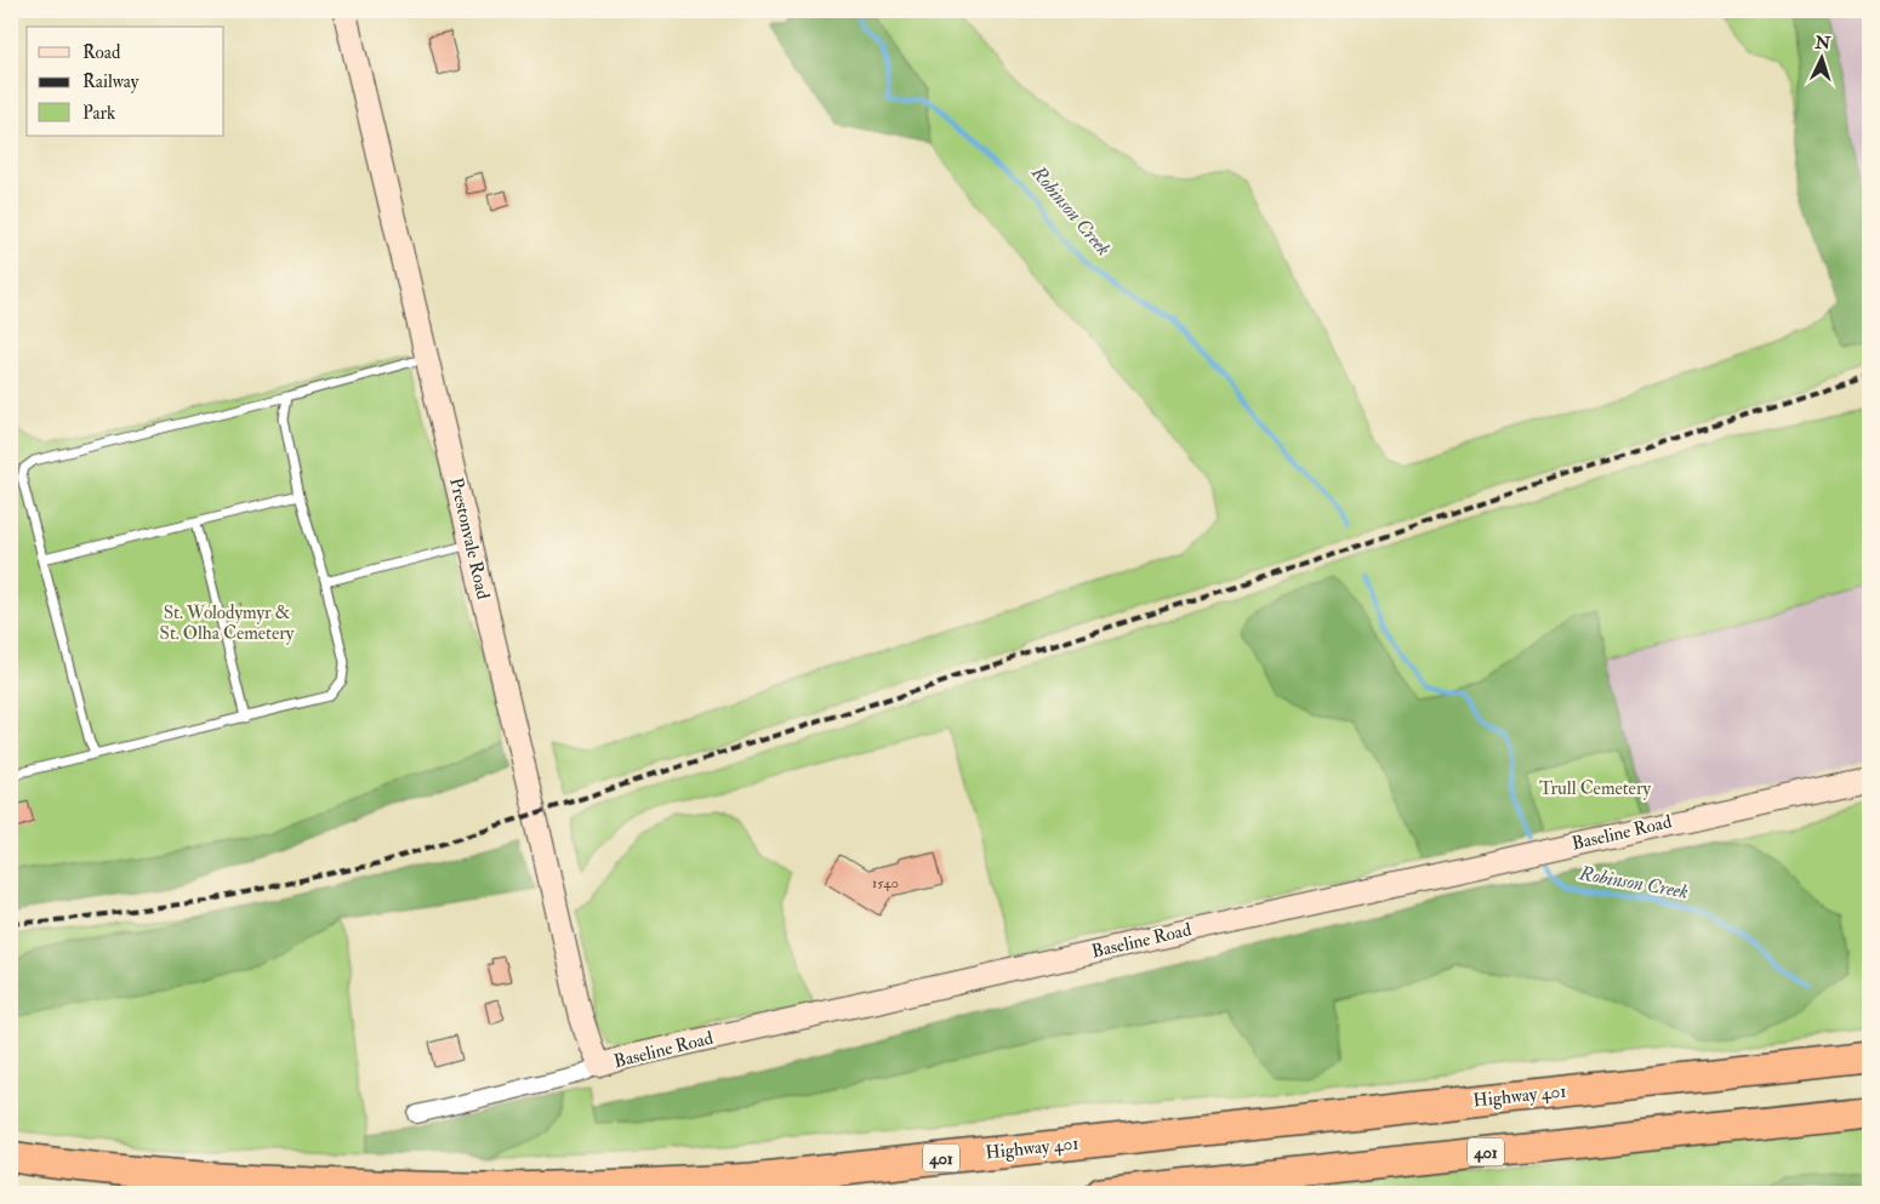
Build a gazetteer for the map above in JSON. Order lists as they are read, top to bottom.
{
  "streets": {
    "highway": ["Highway 401", "401"],
    "street": ["Prestonvale Road", "Baseline Road"]
  },
  "crossings": [
    ["Prestonvale Road", "Baseline Road"]
  ],
  "water": ["Robinson Creek"],
  "parks": ["St. Wolodymyr & St. Olha Cemetery", "Trull Cemetery"],
  "house_numbers": ["1540"],
  "legend": ["Road", "Railway", "Park"],
  "north": "top"
}
